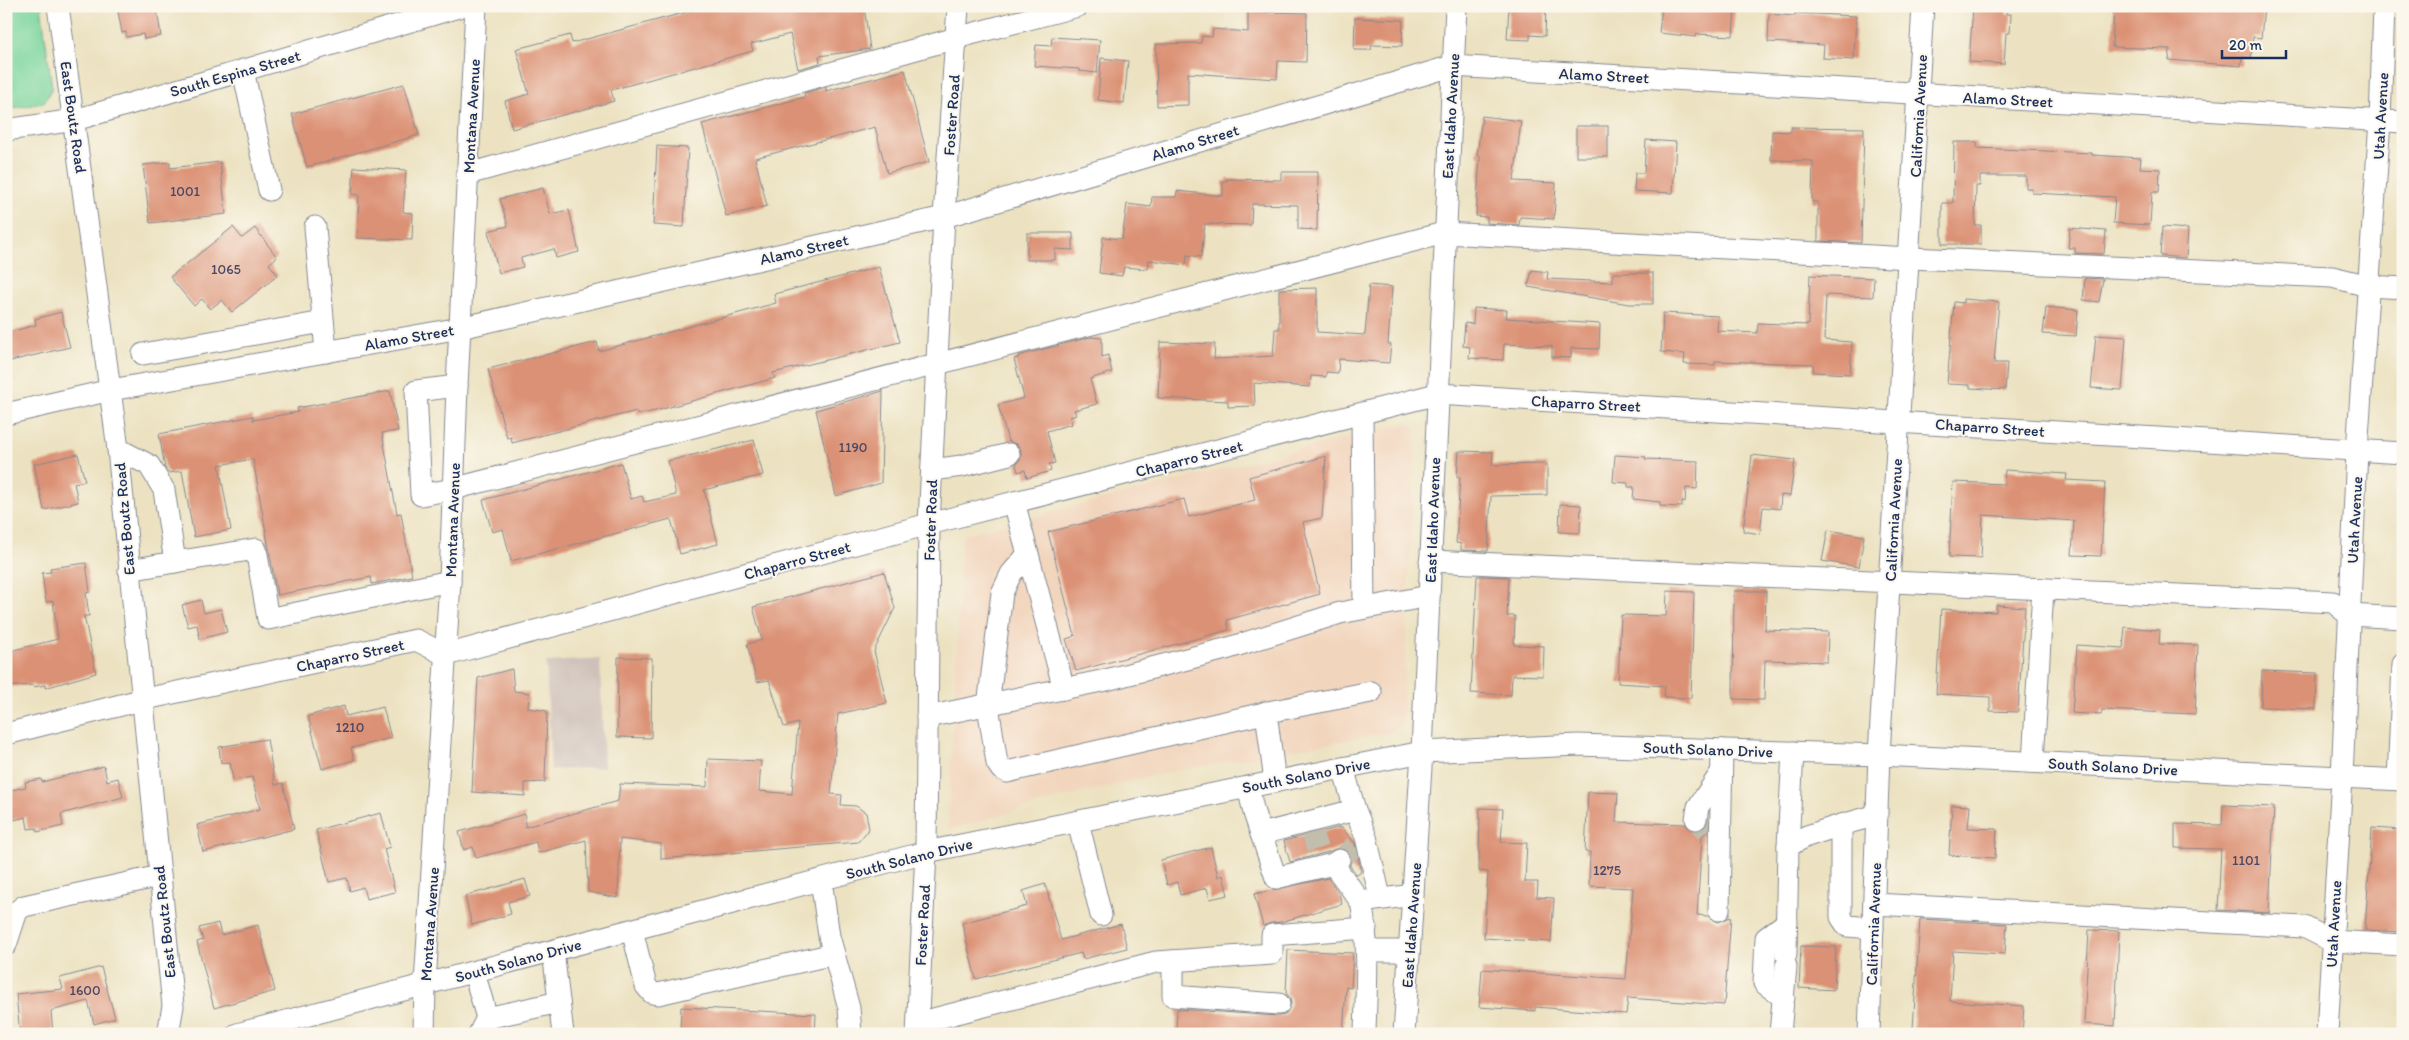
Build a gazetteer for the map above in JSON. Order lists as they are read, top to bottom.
{
  "streets": {
    "street": [
      "South Espina Street",
      "Alamo Street",
      "Foster Road",
      "Montana Avenue",
      "East Idaho Avenue",
      "California Avenue",
      "Utah Avenue",
      "East Boutz Road",
      "Chaparro Street",
      "South Solano Drive"
    ]
  },
  "crossings": [
    ["South Espina Street", "East Boutz Road"],
    ["Alamo Street", "Foster Road"],
    ["Alamo Street", "Montana Avenue"],
    ["Alamo Street", "East Idaho Avenue"],
    ["Alamo Street", "California Avenue"],
    ["Alamo Street", "Utah Avenue"],
    ["Alamo Street", "East Boutz Road"],
    ["Foster Road", "Chaparro Street"],
    ["Foster Road", "South Solano Drive"],
    ["Montana Avenue", "Chaparro Street"],
    ["Montana Avenue", "South Solano Drive"],
    ["East Idaho Avenue", "Chaparro Street"],
    ["East Idaho Avenue", "South Solano Drive"],
    ["California Avenue", "Chaparro Street"],
    ["California Avenue", "South Solano Drive"],
    ["Utah Avenue", "Chaparro Street"],
    ["Utah Avenue", "South Solano Drive"],
    ["East Boutz Road", "Chaparro Street"]
  ],
  "house_numbers": [
    "1001",
    "1065",
    "1190",
    "1210",
    "1101",
    "1275",
    "1600"
  ],
  "scale_bar": "20 m"
}
